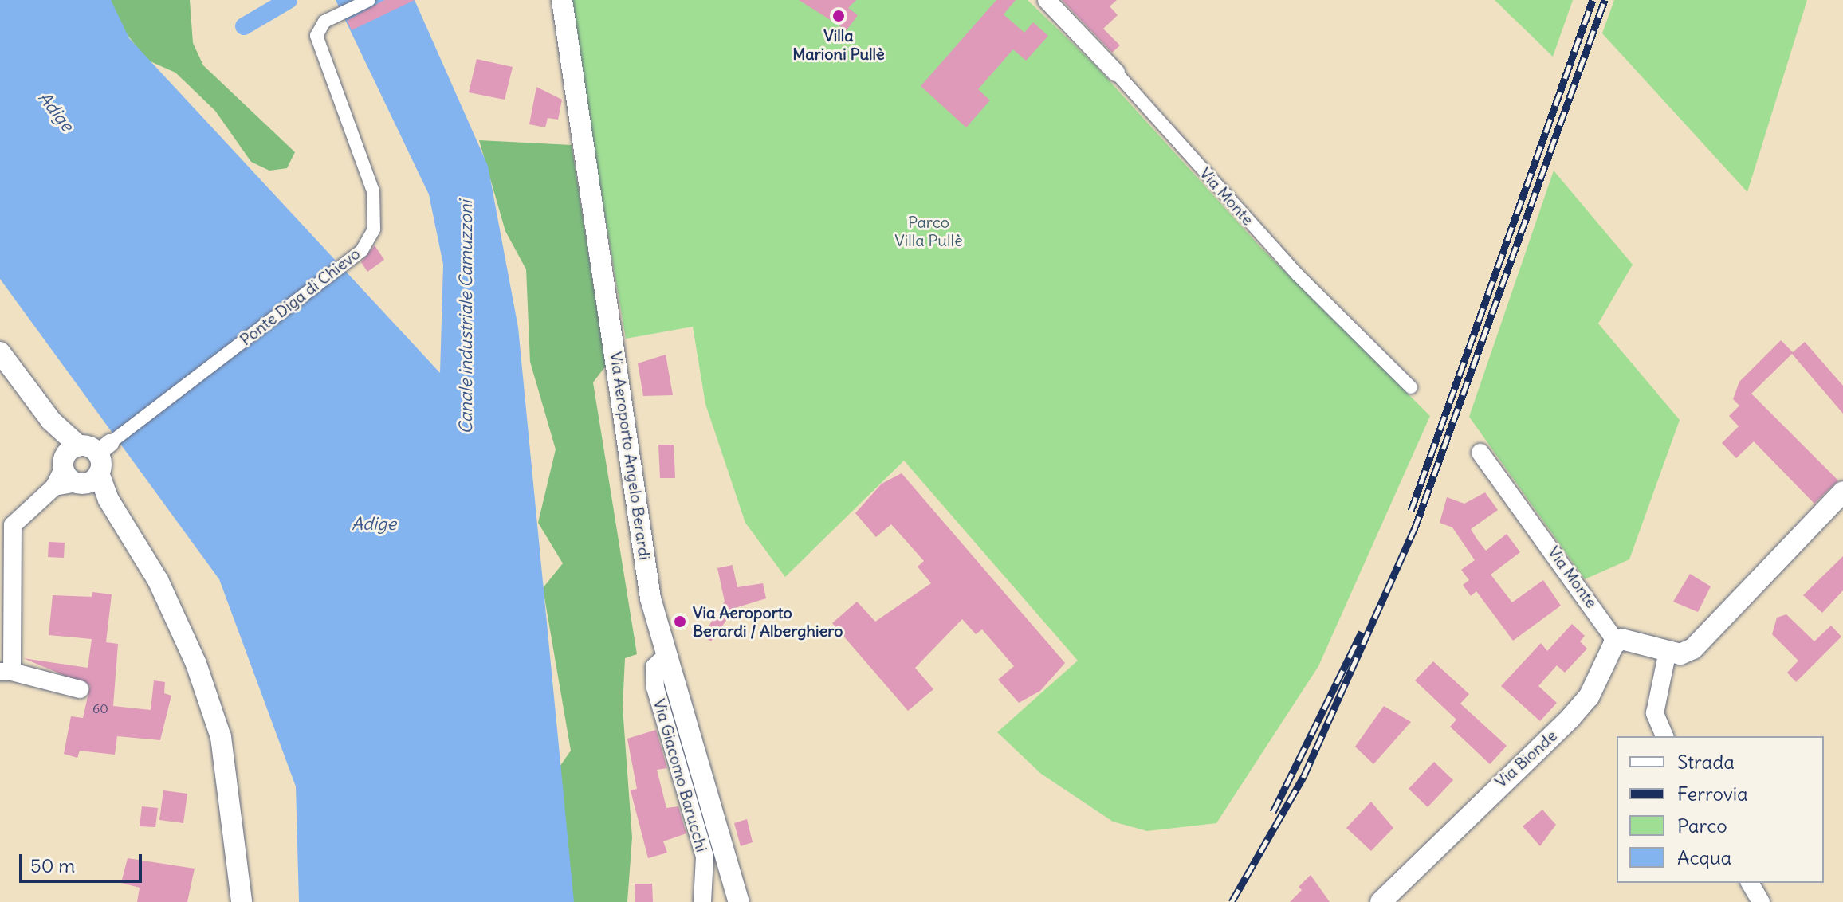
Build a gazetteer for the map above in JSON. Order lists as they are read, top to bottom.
{
  "streets": {
    "street": [
      "Via Monte",
      "Ponte Diga di Chievo",
      "Via Aeroporto Angelo Berardi",
      "Via Bionde",
      "Via Giacomo Barucchi"
    ]
  },
  "crossings": [
    ["Via Monte", "Via Bionde"],
    ["Via Aeroporto Angelo Berardi", "Via Giacomo Barucchi"]
  ],
  "water": ["Adige", "Canale industriale Camuzzoni"],
  "parks": ["Parco Villa Pullè"],
  "places": ["Villa Marioni Pullè", "Via Aeroporto Berardi / Alberghiero"],
  "house_numbers": ["60"],
  "legend": [
    "Strada",
    "Ferrovia",
    "Parco",
    "Acqua"
  ],
  "scale_bar": "50 m"
}
